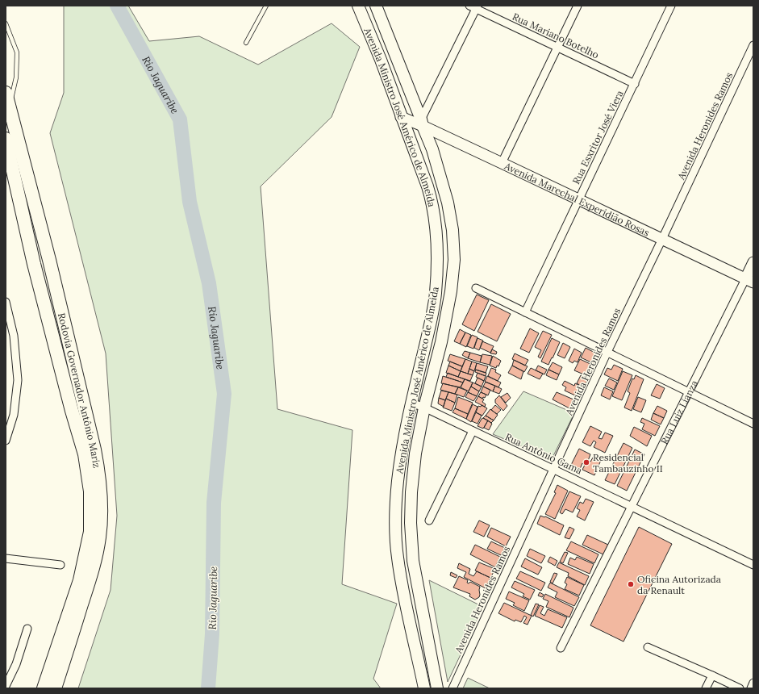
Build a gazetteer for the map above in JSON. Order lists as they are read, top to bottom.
{
  "streets": {
    "highway": ["Rodovia Governador Antônio Mariz"],
    "main road": ["Avenida Ministro José Américo de Almeida", "Avenida Marechal Experidião Rosas", "Rua Luiz Lianza"],
    "street": [
      "Rua Mariano Botelho",
      "Avenida Heronides Ramos",
      "Rua Esxritor José Viera",
      "Rua Antônio Gama"
    ]
  },
  "crossings": [
    ["Rua Mariano Botelho", "Rua Esxritor José Viera"],
    ["Avenida Ministro José Américo de Almeida", "Avenida Marechal Experidião Rosas"],
    ["Avenida Ministro José Américo de Almeida", "Rua Antônio Gama"],
    ["Avenida Heronides Ramos", "Avenida Marechal Experidião Rosas"],
    ["Avenida Heronides Ramos", "Rua Antônio Gama"],
    ["Rua Esxritor José Viera", "Avenida Marechal Experidião Rosas"],
    ["Avenida Marechal Experidião Rosas", "Rua Luiz Lianza"],
    ["Rua Luiz Lianza", "Rua Antônio Gama"]
  ],
  "water": ["Rio Jaguaribe"],
  "places": ["Residencial Tambauzinho II", "Oficina Autorizada da Renault"]
}
